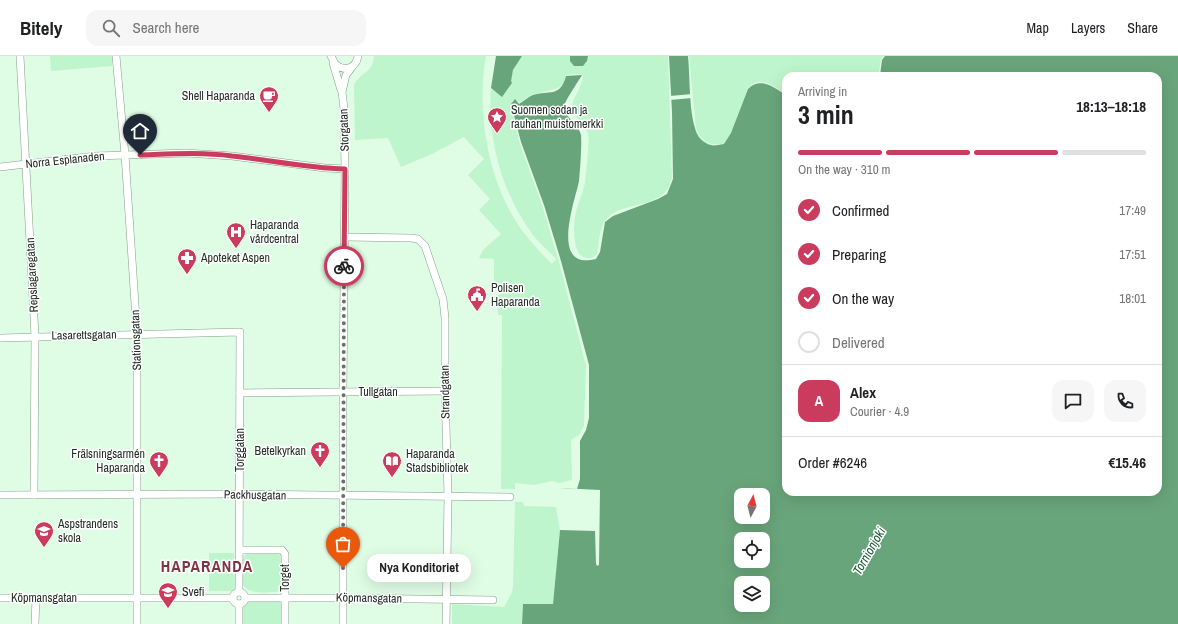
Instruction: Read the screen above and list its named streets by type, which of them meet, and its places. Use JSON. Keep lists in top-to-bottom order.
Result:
{
  "streets": {
    "street": [
      "Storgatan",
      "Norra Esplanaden",
      "Repslagaregatan",
      "Lasarettsgatan",
      "Stationsgatan",
      "Tullgatan",
      "Strandgatan",
      "Torggatan",
      "Packhusgatan",
      "Torget",
      "Köpmansgatan"
    ]
  },
  "crossings": [
    ["Storgatan", "Norra Esplanaden"],
    ["Storgatan", "Tullgatan"],
    ["Storgatan", "Strandgatan"],
    ["Storgatan", "Packhusgatan"],
    ["Storgatan", "Köpmansgatan"],
    ["Norra Esplanaden", "Repslagaregatan"],
    ["Norra Esplanaden", "Stationsgatan"],
    ["Repslagaregatan", "Lasarettsgatan"],
    ["Repslagaregatan", "Packhusgatan"],
    ["Lasarettsgatan", "Stationsgatan"],
    ["Lasarettsgatan", "Torggatan"],
    ["Stationsgatan", "Packhusgatan"],
    ["Stationsgatan", "Köpmansgatan"],
    ["Tullgatan", "Strandgatan"],
    ["Tullgatan", "Torggatan"],
    ["Strandgatan", "Packhusgatan"],
    ["Strandgatan", "Köpmansgatan"],
    ["Torggatan", "Packhusgatan"],
    ["Torggatan", "Torget"],
    ["Torggatan", "Köpmansgatan"],
    ["Torget", "Köpmansgatan"]
  ],
  "districts": ["HAPARANDA"],
  "water": ["Tornionjoki"],
  "places": {
    "cafe": ["Shell Haparanda"],
    "place": ["Suomen sodan ja rauhan muistomerkki"],
    "hospital": ["Haparanda vårdcentral"],
    "pharmacy": ["Apoteket Aspen"],
    "public building": ["Polisen Haparanda"],
    "church": ["Betelkyrkan", "Frälsningsarmén Haparanda"],
    "library": ["Haparanda Stadsbibliotek"],
    "school or university": ["Aspstrandens skola", "Svefi"],
    "other": ["Nya Konditoriet"]
  },
  "north": "top",
  "page": {
    "header": "Bitely",
    "search": "Search here",
    "nav": ["Map", "Layers", "Share"],
    "heading": ["3 min", "Arriving in", "18:13–18:18"],
    "panel": [
      "Alex",
      "Courier · 4.9",
      "Order #6246",
      "€15.46"
    ],
    "bar": "On the way · 310 m",
    "list": [
      ["Confirmed", "17:49"],
      ["Preparing", "17:51"],
      ["On the way", "18:01"],
      "Delivered"
    ],
    "round": "A",
    "bubble": "Nya Konditoriet"
  }
}
